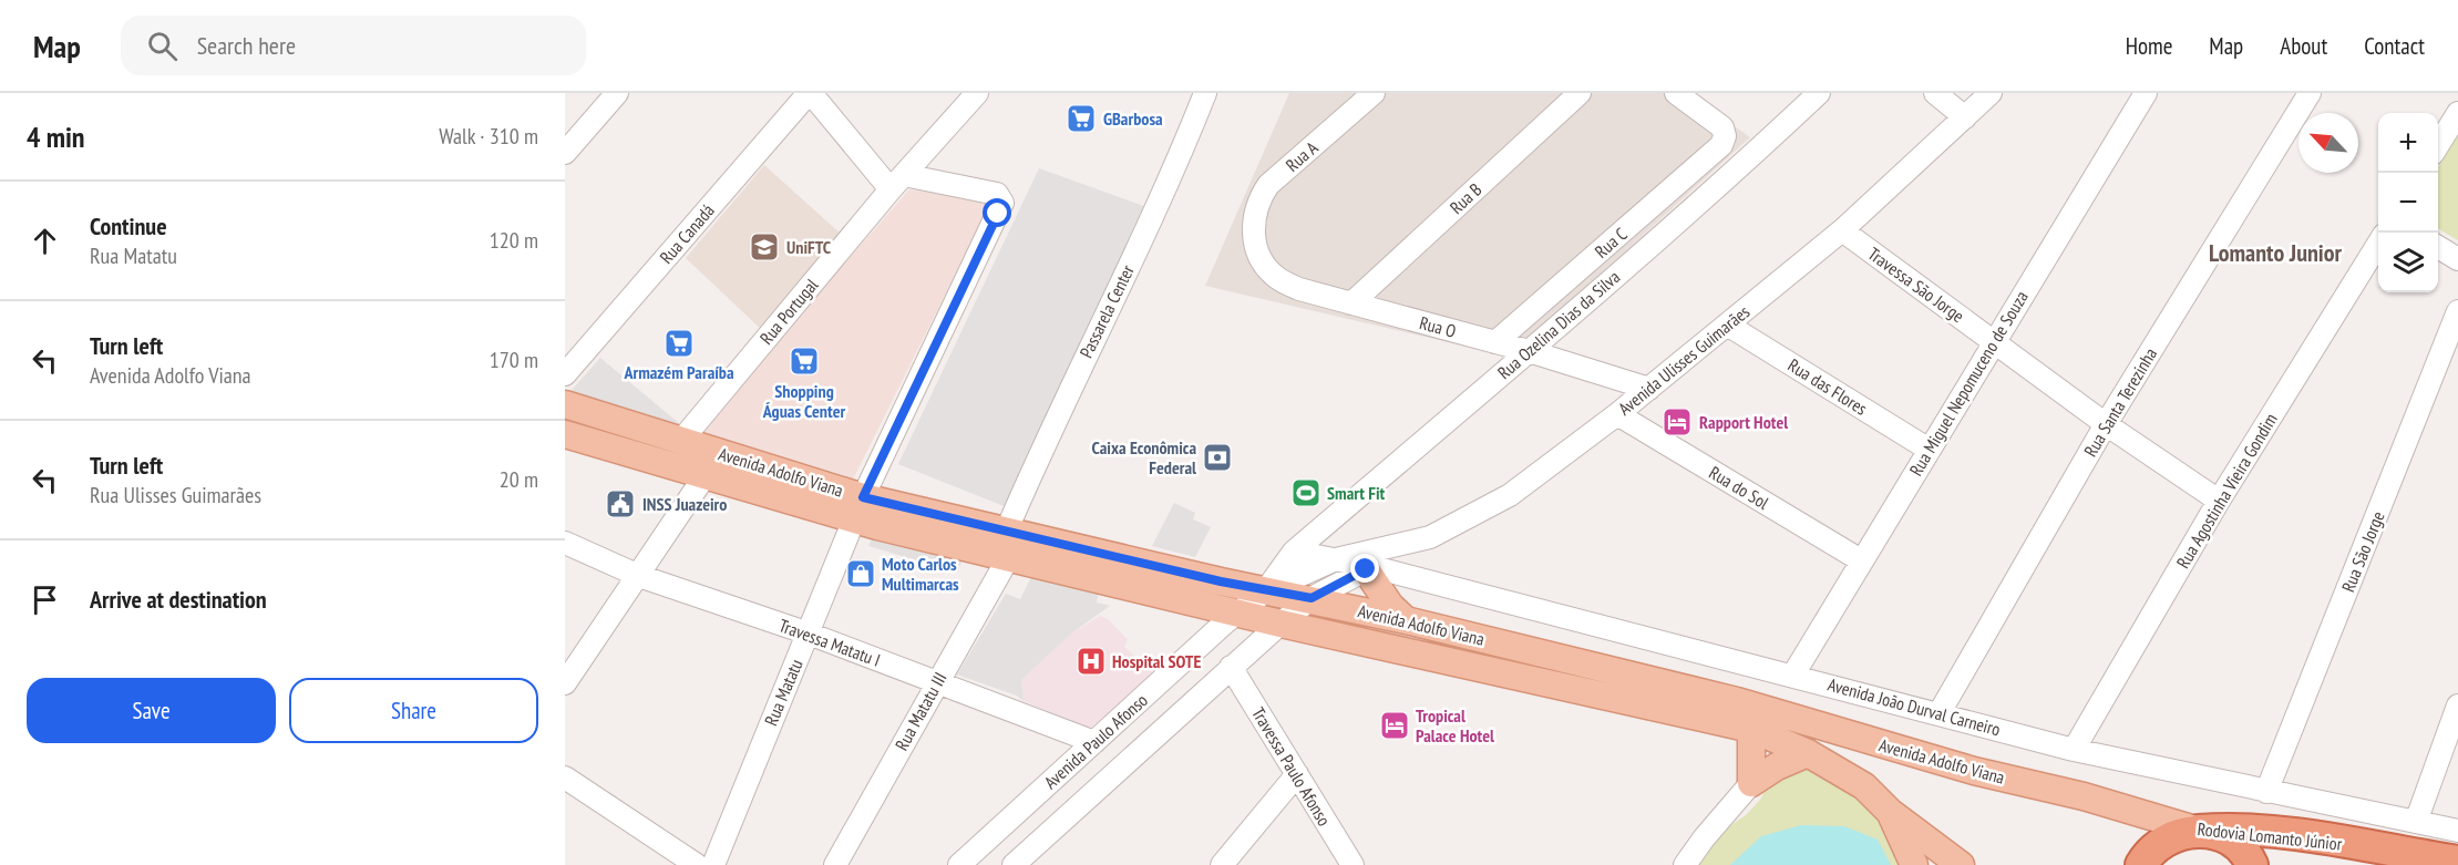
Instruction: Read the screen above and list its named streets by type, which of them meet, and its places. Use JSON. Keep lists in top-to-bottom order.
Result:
{
  "streets": {
    "highway": ["Rodovia Lomanto Júnior"],
    "main road": ["Avenida Adolfo Viana"],
    "street": [
      "Rua A",
      "Rua B",
      "Rua Canadá",
      "Rua C",
      "Travessa São Jorge",
      "Rua Portugal",
      "Passarela Center",
      "Rua Ozelina Dias da Silva",
      "Rua O",
      "Avenida Ulisses Guimarães",
      "Rua Miguel Nepomuceno de Souza",
      "Rua das Flores",
      "Rua Santa Terezinha",
      "Rua do Sol",
      "Rua Agostinha Vieira Gondim",
      "Rua São Jorge",
      "Travessa Matatu I",
      "Rua Matatu",
      "Avenida João Durval Carneiro",
      "Rua Matatu III",
      "Avenida Paulo Afonso",
      "Travessa Paulo Afonso"
    ]
  },
  "crossings": [
    ["Rua A", "Rua O"],
    ["Rua B", "Rua O"],
    ["Rua C", "Rua O"],
    ["Travessa São Jorge", "Avenida Ulisses Guimarães"],
    ["Travessa São Jorge", "Rua Miguel Nepomuceno de Souza"],
    ["Travessa São Jorge", "Rua Santa Terezinha"],
    ["Travessa São Jorge", "Rua Agostinha Vieira Gondim"],
    ["Rua Portugal", "Avenida Adolfo Viana"],
    ["Rua Portugal", "Rua Matatu"],
    ["Passarela Center", "Avenida Adolfo Viana"],
    ["Rua Ozelina Dias da Silva", "Rua O"],
    ["Rua Ozelina Dias da Silva", "Avenida Adolfo Viana"],
    ["Rua Ozelina Dias da Silva", "Avenida João Durval Carneiro"],
    ["Rua Ozelina Dias da Silva", "Avenida Paulo Afonso"],
    ["Rua O", "Avenida Ulisses Guimarães"],
    ["Avenida Ulisses Guimarães", "Rua das Flores"],
    ["Avenida Ulisses Guimarães", "Rua do Sol"],
    ["Avenida Ulisses Guimarães", "Avenida João Durval Carneiro"],
    ["Avenida Ulisses Guimarães", "Avenida Paulo Afonso"],
    ["Rua Miguel Nepomuceno de Souza", "Rua das Flores"],
    ["Rua Miguel Nepomuceno de Souza", "Rua do Sol"],
    ["Rua Miguel Nepomuceno de Souza", "Avenida João Durval Carneiro"],
    ["Rua Santa Terezinha", "Avenida João Durval Carneiro"],
    ["Avenida Adolfo Viana", "Rua Matatu"],
    ["Avenida Adolfo Viana", "Rua Matatu III"],
    ["Avenida Adolfo Viana", "Avenida Paulo Afonso"],
    ["Avenida Adolfo Viana", "Rodovia Lomanto Júnior"],
    ["Rua Agostinha Vieira Gondim", "Avenida João Durval Carneiro"],
    ["Rua São Jorge", "Avenida João Durval Carneiro"],
    ["Travessa Matatu I", "Rua Matatu"],
    ["Travessa Matatu I", "Rua Matatu III"],
    ["Travessa Matatu I", "Avenida Paulo Afonso"],
    ["Avenida João Durval Carneiro", "Avenida Paulo Afonso"],
    ["Avenida Paulo Afonso", "Travessa Paulo Afonso"]
  ],
  "districts": ["Lomanto Junior"],
  "places": {
    "supermarket": ["GBarbosa", "Armazém Paraíba", "Shopping Águas Center"],
    "school or university": ["UniFTC"],
    "hotel": ["Rapport Hotel", "Tropical Palace Hotel"],
    "bank": ["Caixa Econômica Federal"],
    "sports": ["Smart Fit"],
    "public building": ["INSS Juazeiro"],
    "shop": ["Moto Carlos Multimarcas"],
    "hospital": ["Hospital SOTE"]
  },
  "north": "top left",
  "page": {
    "header": "Map",
    "search": "Search here",
    "nav": [
      "Home",
      "Map",
      "About",
      "Contact"
    ],
    "heading": ["4 min", "Walk · 310 m"],
    "map_buttons": ["+", "−"],
    "list": [
      ["Continue", "Rua Matatu", "120 m"],
      ["Turn left", "Avenida Adolfo Viana", "170 m"],
      ["Turn left", "Rua Ulisses Guimarães", "20 m"],
      "Arrive at destination"
    ],
    "buttons": ["Save", "Share"]
  }
}
